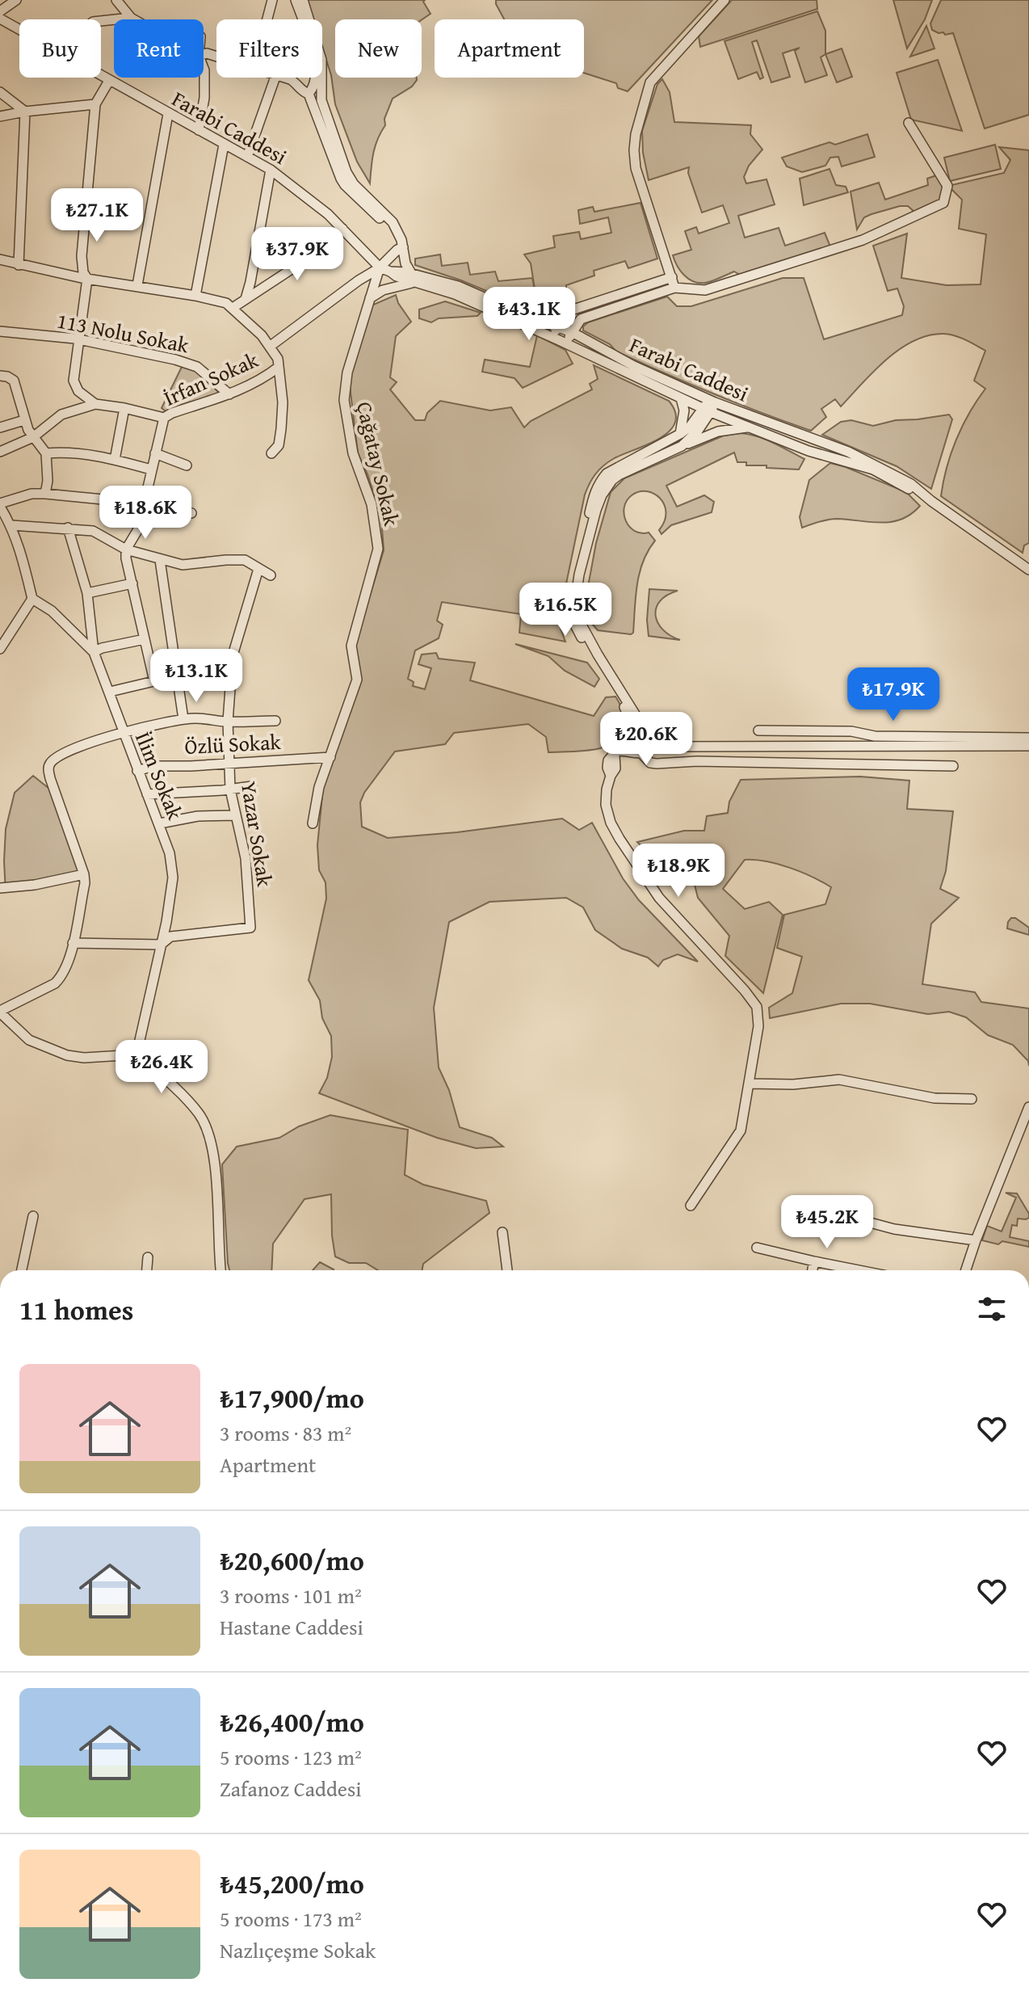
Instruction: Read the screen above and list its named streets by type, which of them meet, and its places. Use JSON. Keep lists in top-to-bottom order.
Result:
{
  "streets": {
    "street": [
      "Farabi Caddesi",
      "113 Nolu Sokak",
      "İrfan Sokak",
      "Çağatay Sokak",
      "Özlü Sokak",
      "İlim Sokak",
      "Yazar Sokak"
    ]
  },
  "crossings": [
    ["Farabi Caddesi", "Çağatay Sokak"],
    ["113 Nolu Sokak", "İrfan Sokak"],
    ["Çağatay Sokak", "Özlü Sokak"],
    ["Özlü Sokak", "İlim Sokak"],
    ["Özlü Sokak", "Yazar Sokak"],
    ["İlim Sokak", "Yazar Sokak"]
  ],
  "page": {
    "chip": [
      "Buy",
      "Rent",
      "Filters",
      "New",
      "Apartment"
    ],
    "price": [
      "₺27.1K",
      "₺37.9K",
      "₺43.1K",
      "₺18.6K",
      "₺16.5K",
      "₺13.1K",
      "₺17.9K",
      "₺20.6K",
      "₺18.9K",
      "₺26.4K",
      "₺45.2K"
    ],
    "heading": "11 homes",
    "list": [
      {
        "name": "₺17,900/mo",
        "note": "3 rooms · 83 m² · Apartment"
      },
      {
        "name": "₺20,600/mo",
        "note": "3 rooms · 101 m² · Hastane Caddesi"
      },
      {
        "name": "₺26,400/mo",
        "note": "5 rooms · 123 m² · Zafanoz Caddesi"
      },
      {
        "name": "₺45,200/mo",
        "note": "5 rooms · 173 m² · Nazlıçeşme Sokak"
      }
    ]
  }
}
